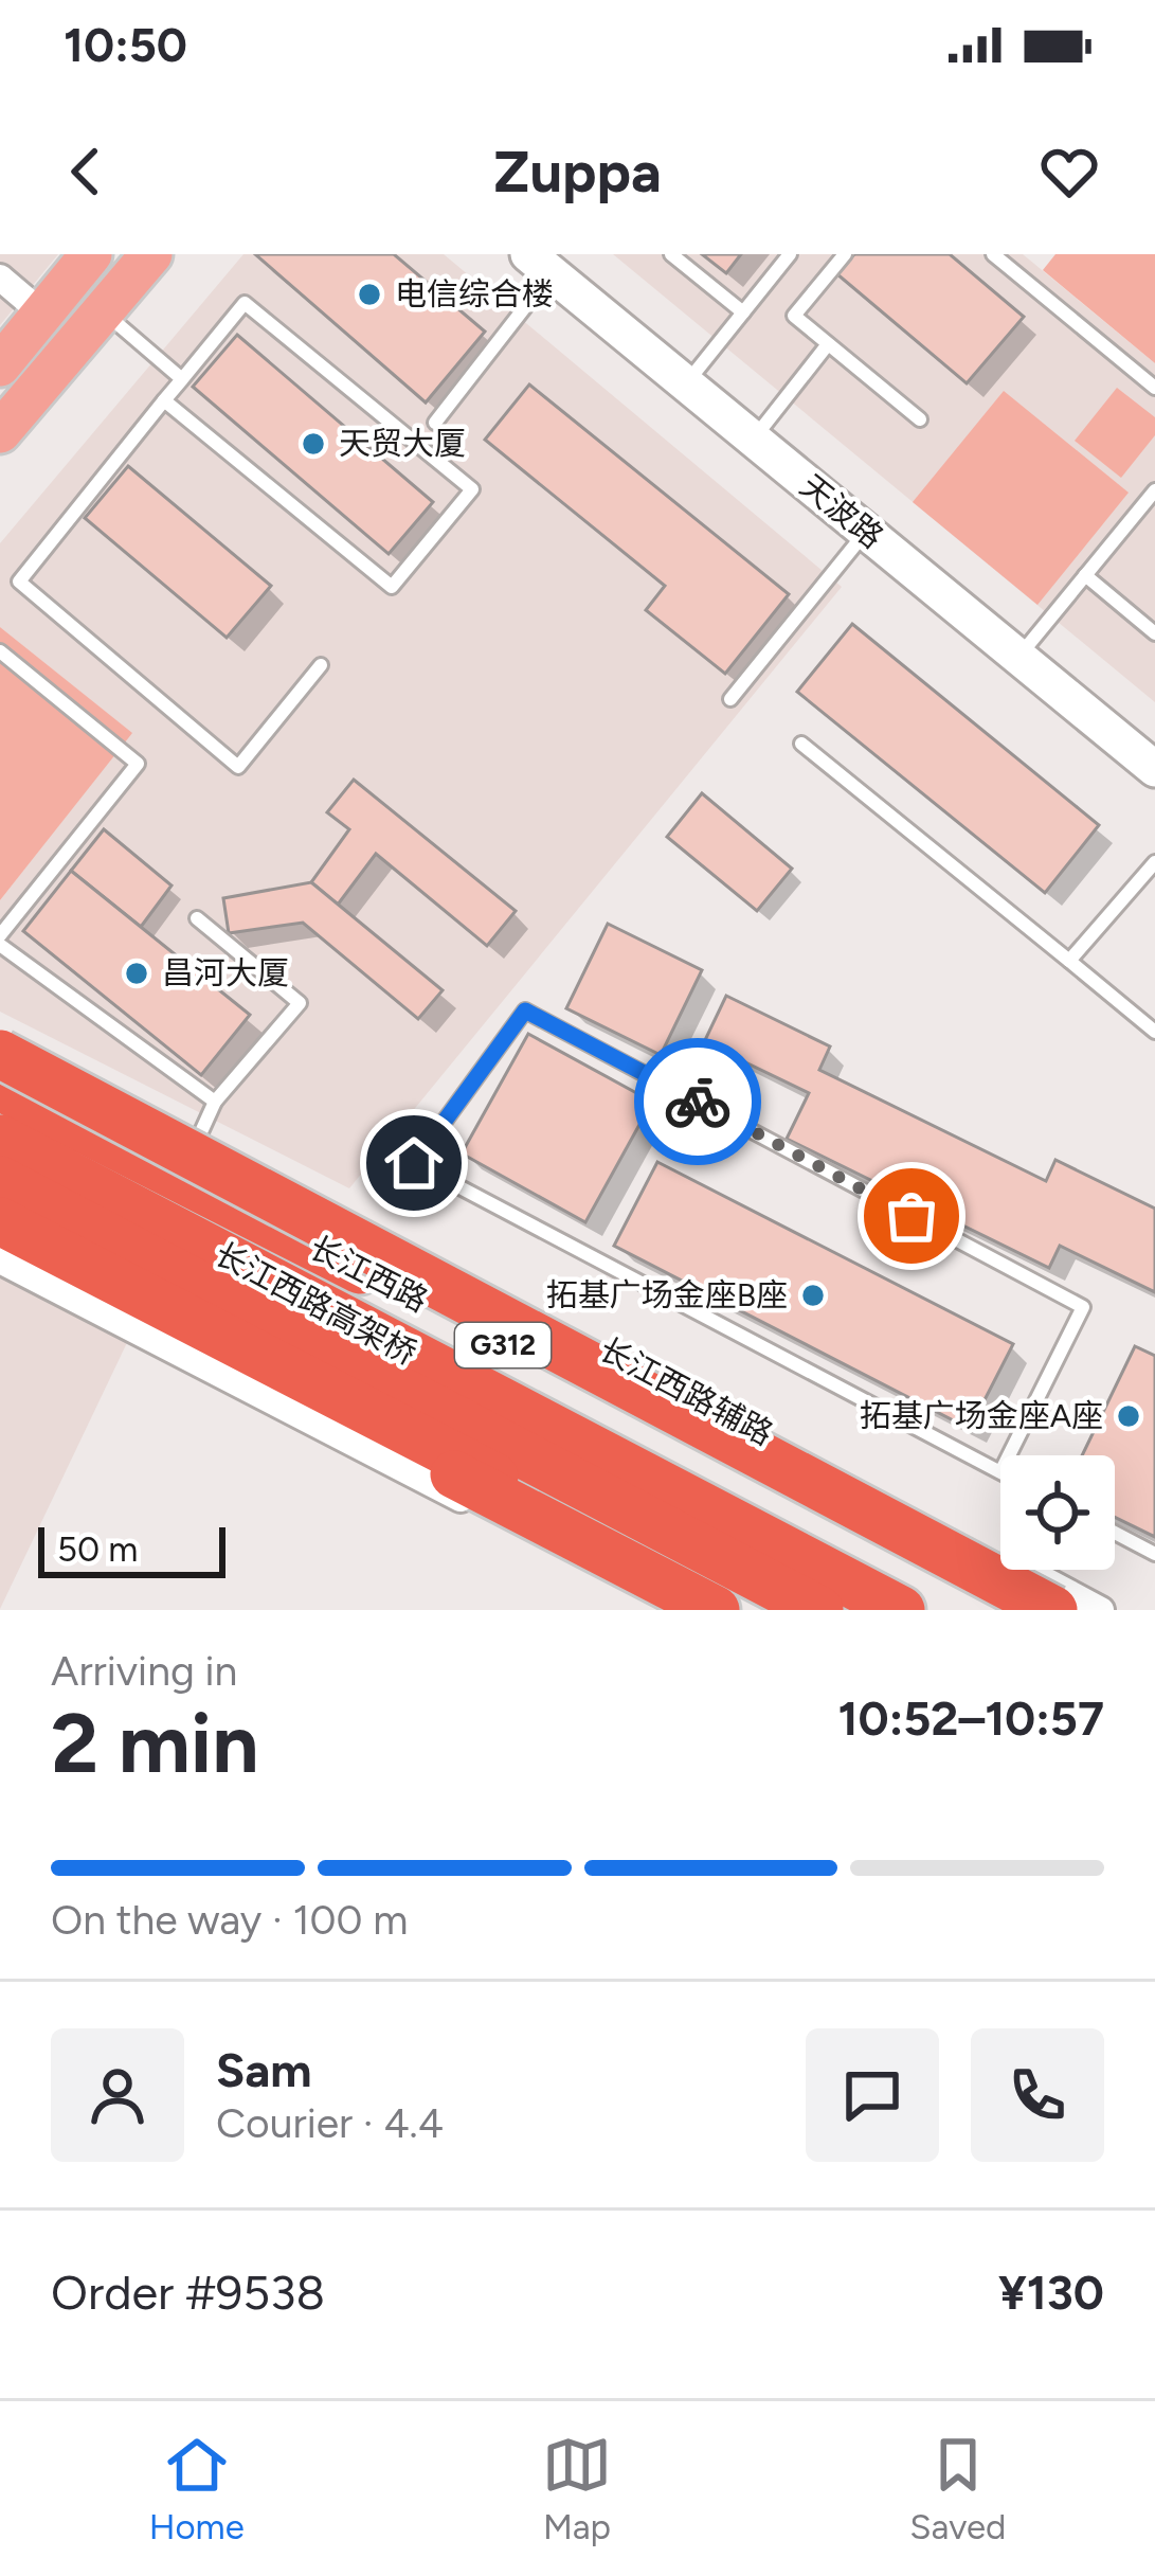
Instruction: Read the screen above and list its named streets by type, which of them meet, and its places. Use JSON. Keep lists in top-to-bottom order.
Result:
{
  "streets": {
    "highway": ["长江西路", "长江西路高架桥", "G312"],
    "street": ["天波路", "长江西路辅路"]
  },
  "places": [
    "电信综合楼",
    "天贸大厦",
    "昌河大厦",
    "拓基广场金座B座",
    "拓基广场金座A座"
  ],
  "scale_bar": "50 m",
  "page": {
    "status": "10:50",
    "header": "Zuppa",
    "scale": "50 m",
    "heading": ["2 min", "Arriving in", "10:52–10:57"],
    "panel": [
      "Sam",
      "Courier · 4.4",
      "Order #9538",
      "¥130"
    ],
    "bar": "On the way · 100 m",
    "tabs": ["Home", "Map", "Saved"]
  }
}
